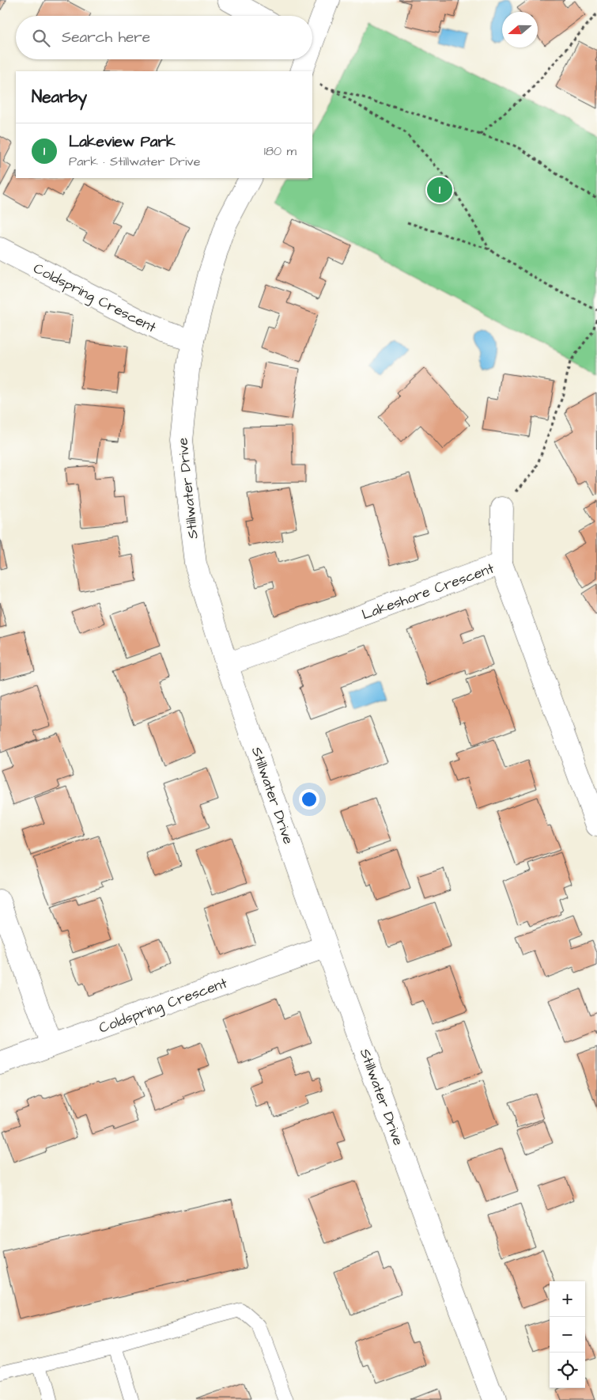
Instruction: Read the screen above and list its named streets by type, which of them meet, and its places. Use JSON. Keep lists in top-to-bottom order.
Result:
{
  "streets": {
    "street": ["Coldspring Crescent", "Stillwater Drive", "Lakeshore Crescent"]
  },
  "crossings": [
    ["Coldspring Crescent", "Stillwater Drive"],
    ["Stillwater Drive", "Lakeshore Crescent"]
  ],
  "north": "left",
  "page": {
    "search": "Search here",
    "heading": "Nearby",
    "list": [
      {
        "mark": "1",
        "name": "Lakeview Park",
        "note": "Park · Stillwater Drive",
        "value": "180 m"
      }
    ],
    "pins": "1",
    "map_buttons": ["+", "−"]
  }
}
